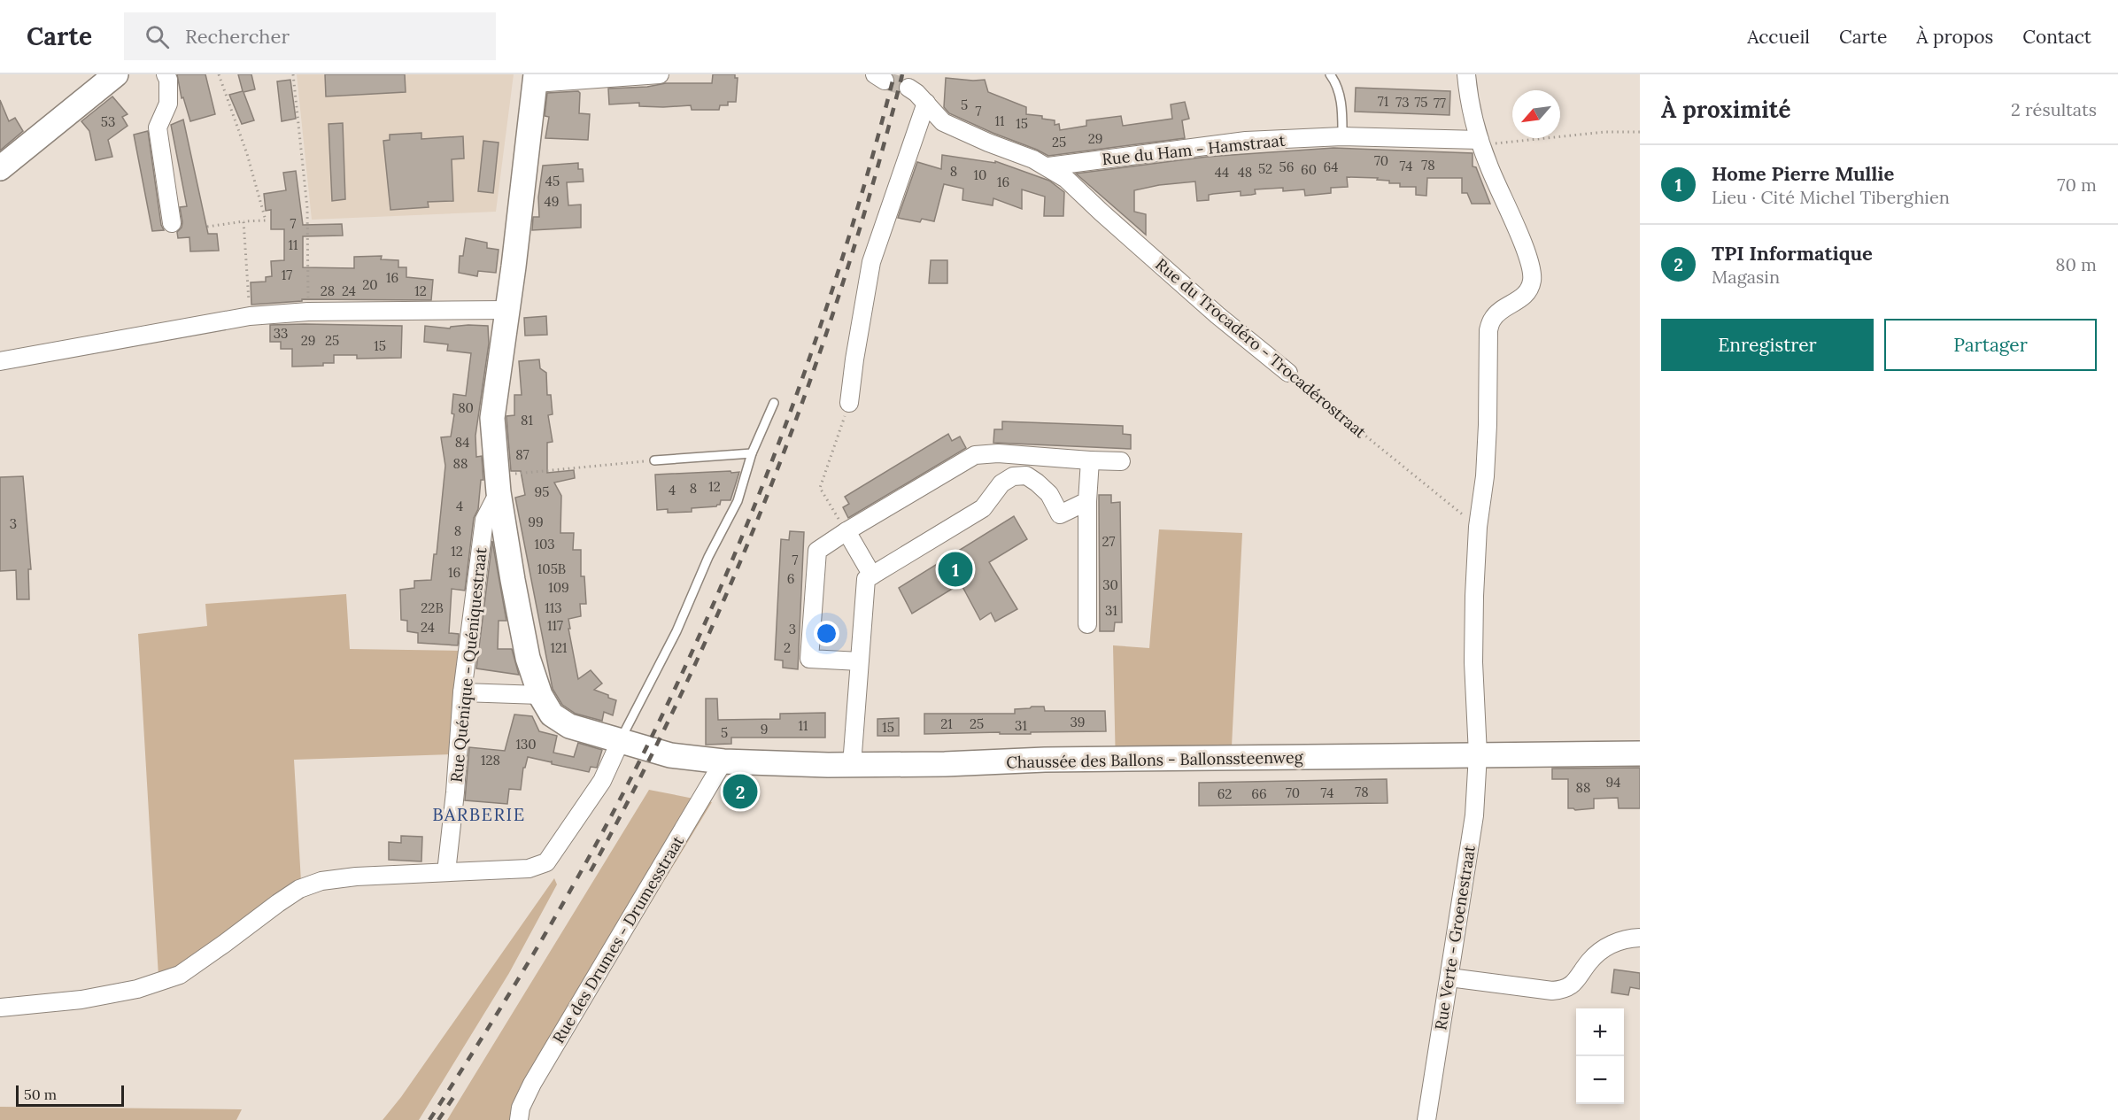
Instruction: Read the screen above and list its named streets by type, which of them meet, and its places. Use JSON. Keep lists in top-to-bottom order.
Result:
{
  "streets": {
    "street": [
      "Rue du Ham - Hamstraat",
      "Rue du Trocadéro - Trocadérostraat",
      "Rue Quénique - Quéniquestraat",
      "Chaussée des Ballons - Ballonssteenweg",
      "Rue Verte - Groenestraat",
      "Rue des Drumes - Drumesstraat"
    ]
  },
  "crossings": [
    ["Rue du Ham - Hamstraat", "Rue du Trocadéro - Trocadérostraat"],
    ["Rue du Ham - Hamstraat", "Rue Verte - Groenestraat"],
    ["Rue du Trocadéro - Trocadérostraat", "Rue Verte - Groenestraat"],
    ["Rue Quénique - Quéniquestraat", "Chaussée des Ballons - Ballonssteenweg"],
    ["Chaussée des Ballons - Ballonssteenweg", "Rue Verte - Groenestraat"],
    ["Chaussée des Ballons - Ballonssteenweg", "Rue des Drumes - Drumesstraat"]
  ],
  "districts": ["BARBERIE"],
  "house_numbers": [
    "71",
    "73",
    "75",
    "77",
    "5",
    "7",
    "11",
    "53",
    "15",
    "29",
    "25",
    "70",
    "78",
    "74",
    "56",
    "64",
    "52",
    "60",
    "8",
    "44",
    "48",
    "10",
    "45",
    "16",
    "49",
    "7",
    "11",
    "17",
    "16",
    "20",
    "28",
    "24",
    "12",
    "33",
    "29",
    "25",
    "15",
    "80",
    "81",
    "84",
    "87",
    "88",
    "12",
    "8",
    "4",
    "95",
    "4",
    "99",
    "3",
    "8",
    "27",
    "103",
    "12",
    "7",
    "105B",
    "16",
    "6",
    "30",
    "109",
    "22B",
    "113",
    "31",
    "117",
    "24",
    "3",
    "121",
    "2",
    "39",
    "21",
    "25",
    "11",
    "31",
    "15",
    "9",
    "5",
    "130",
    "128",
    "94",
    "88",
    "78",
    "70",
    "74",
    "62",
    "66"
  ],
  "scale_bar": "50 m",
  "north": "bottom left",
  "page": {
    "header": "Carte",
    "search": "Rechercher",
    "nav": [
      "Accueil",
      "Carte",
      "À propos",
      "Contact"
    ],
    "heading": ["À proximité", "2 résultats"],
    "list": [
      {
        "mark": "1",
        "name": "Home Pierre Mullie",
        "note": "Lieu · Cité Michel Tiberghien",
        "value": "70 m"
      },
      {
        "mark": "2",
        "name": "TPI Informatique",
        "note": "Magasin",
        "value": "80 m"
      }
    ],
    "buttons": ["Enregistrer", "Partager"],
    "pins": ["1", "2"],
    "map_buttons": ["+", "−"],
    "scale": "50 m"
  }
}
